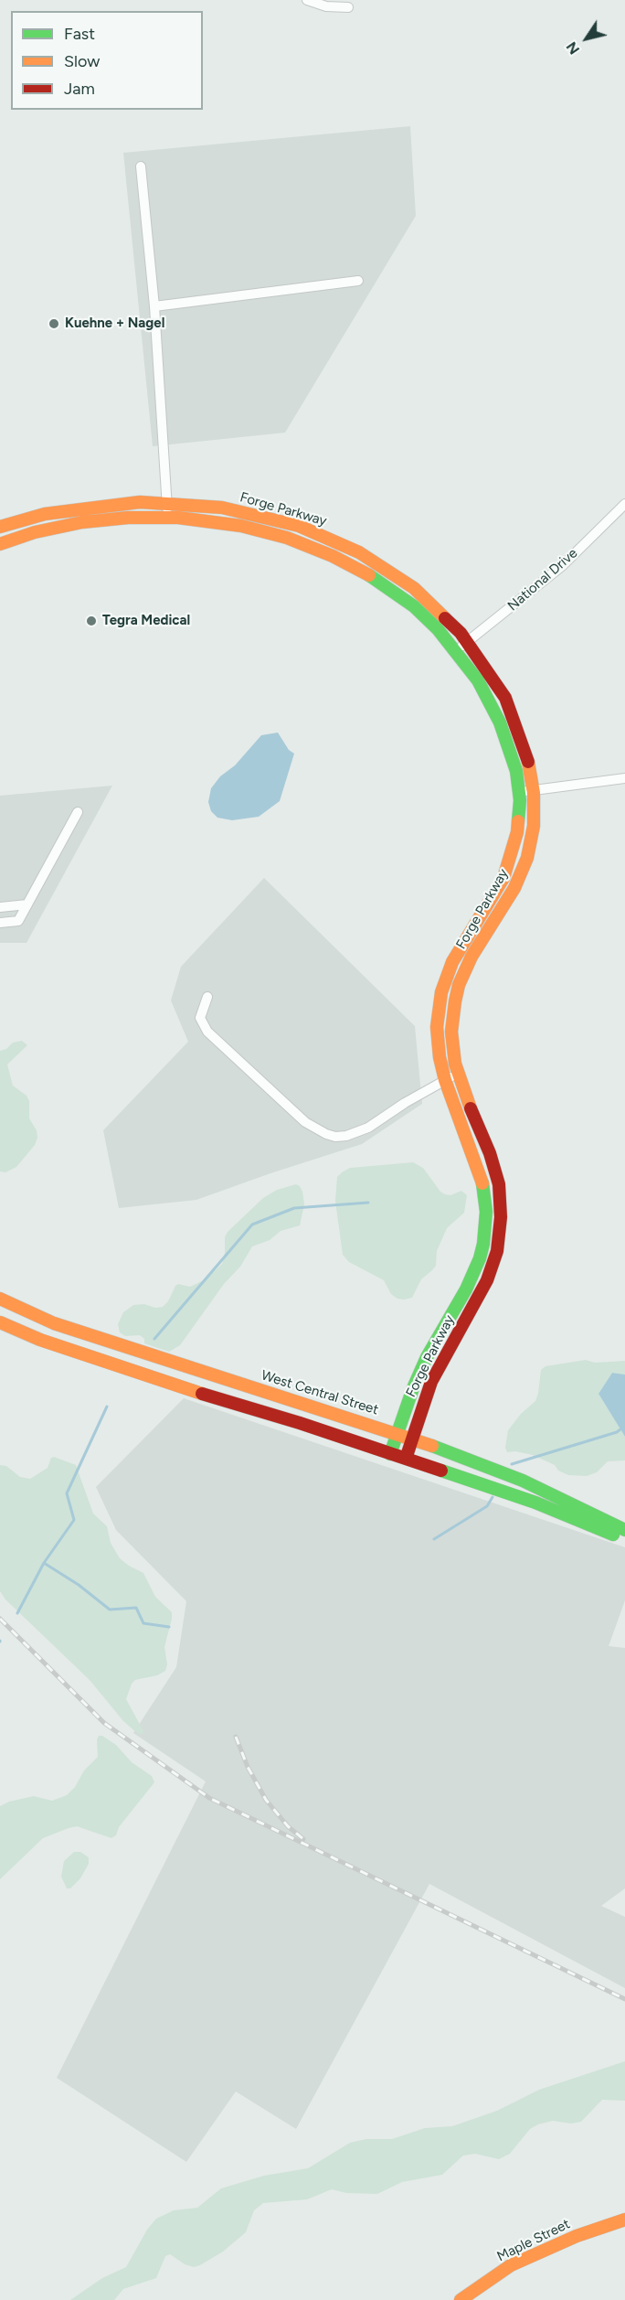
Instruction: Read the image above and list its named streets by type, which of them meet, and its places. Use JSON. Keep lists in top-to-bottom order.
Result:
{
  "streets": {
    "street": [
      "Forge Parkway",
      "National Drive",
      "West Central Street",
      "Maple Street"
    ]
  },
  "crossings": [
    ["Forge Parkway", "National Drive"],
    ["Forge Parkway", "West Central Street"]
  ],
  "places": ["Kuehne + Nagel", "Tegra Medical"],
  "legend": ["Fast", "Slow", "Jam"],
  "north": "bottom left"
}
